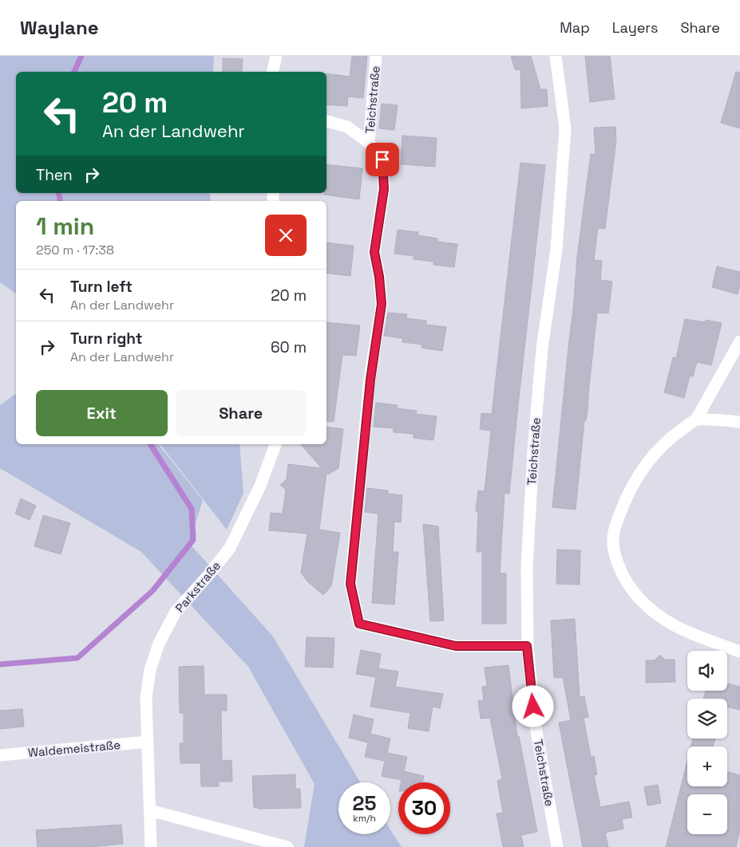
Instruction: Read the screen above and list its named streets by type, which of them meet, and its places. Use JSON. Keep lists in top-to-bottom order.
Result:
{
  "streets": {
    "street": ["Teichstraße", "Parkstraße", "Waldemeistraße"]
  },
  "crossings": [
    ["Parkstraße", "Waldemeistraße"]
  ],
  "page": {
    "header": "Waylane",
    "nav": ["Map", "Layers", "Share"],
    "turn": ["20 m", "An der Landwehr"],
    "then": "Then",
    "heading": ["1 min", "250 m · 17:38"],
    "list": [
      {
        "name": "Turn left",
        "note": "An der Landwehr",
        "value": "20 m"
      },
      {
        "name": "Turn right",
        "note": "An der Landwehr",
        "value": "60 m"
      }
    ],
    "buttons": ["Exit", "Share"],
    "map_buttons": ["+", "−"],
    "speed": "25 km/h",
    "limit": "30"
  }
}
